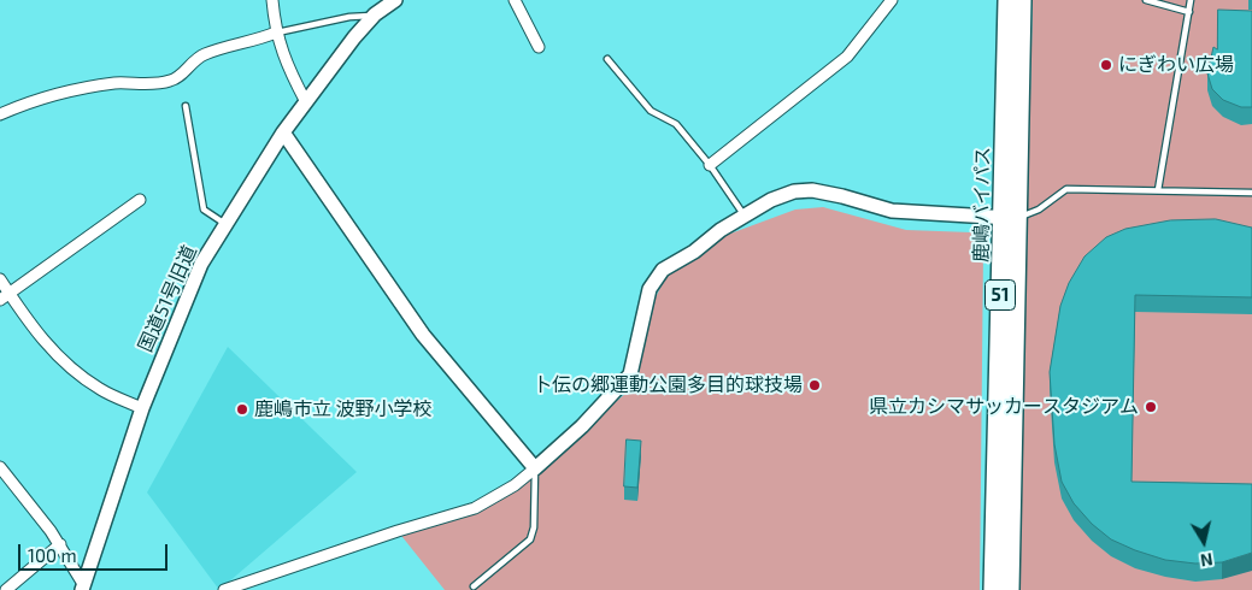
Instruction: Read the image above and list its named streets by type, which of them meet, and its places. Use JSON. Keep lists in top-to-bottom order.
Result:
{
  "streets": {
    "highway": ["鹿嶋バイパス", "51"],
    "street": ["国道51号旧道"]
  },
  "places": [
    "にぎわい広場",
    "卜伝の郷運動公園多目的球技場",
    "県立カシマサッカースタジアム",
    "鹿嶋市立 波野小学校"
  ],
  "scale_bar": "100 m",
  "north": "bottom"
}
